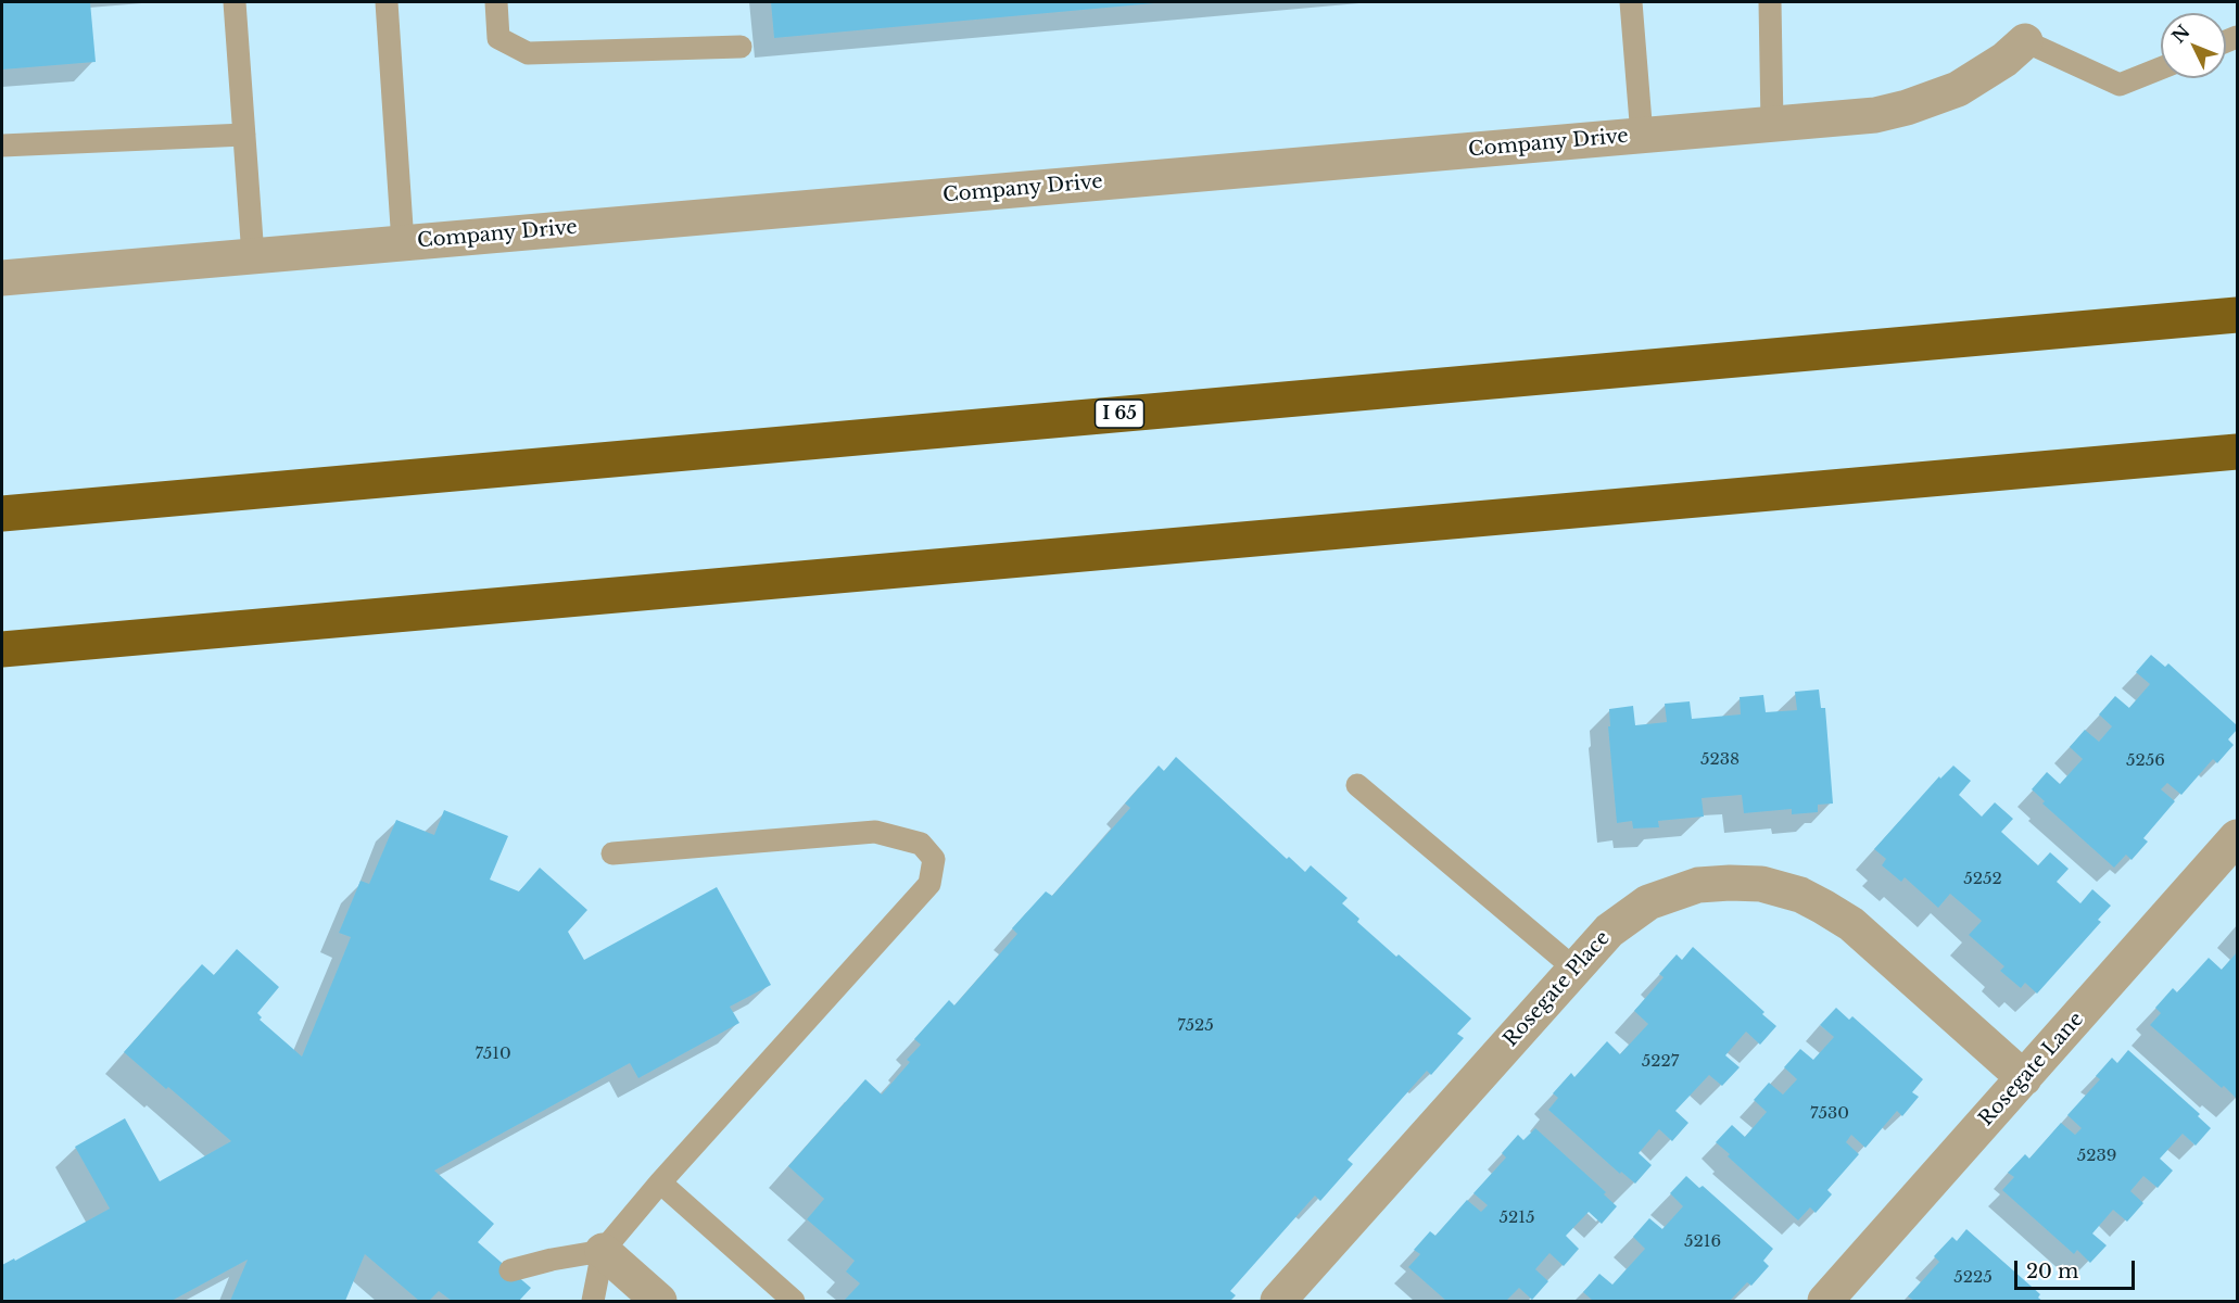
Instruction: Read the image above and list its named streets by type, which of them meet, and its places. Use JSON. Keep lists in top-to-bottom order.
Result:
{
  "streets": {
    "highway": ["I 65"],
    "street": ["Company Drive", "Rosegate Place", "Rosegate Lane"]
  },
  "crossings": [
    ["Rosegate Place", "Rosegate Lane"]
  ],
  "house_numbers": [
    "5238",
    "5256",
    "5252",
    "7525",
    "7510",
    "5227",
    "7530",
    "5239",
    "5215",
    "5216",
    "5225"
  ],
  "scale_bar": "20 m",
  "north": "top left"
}
